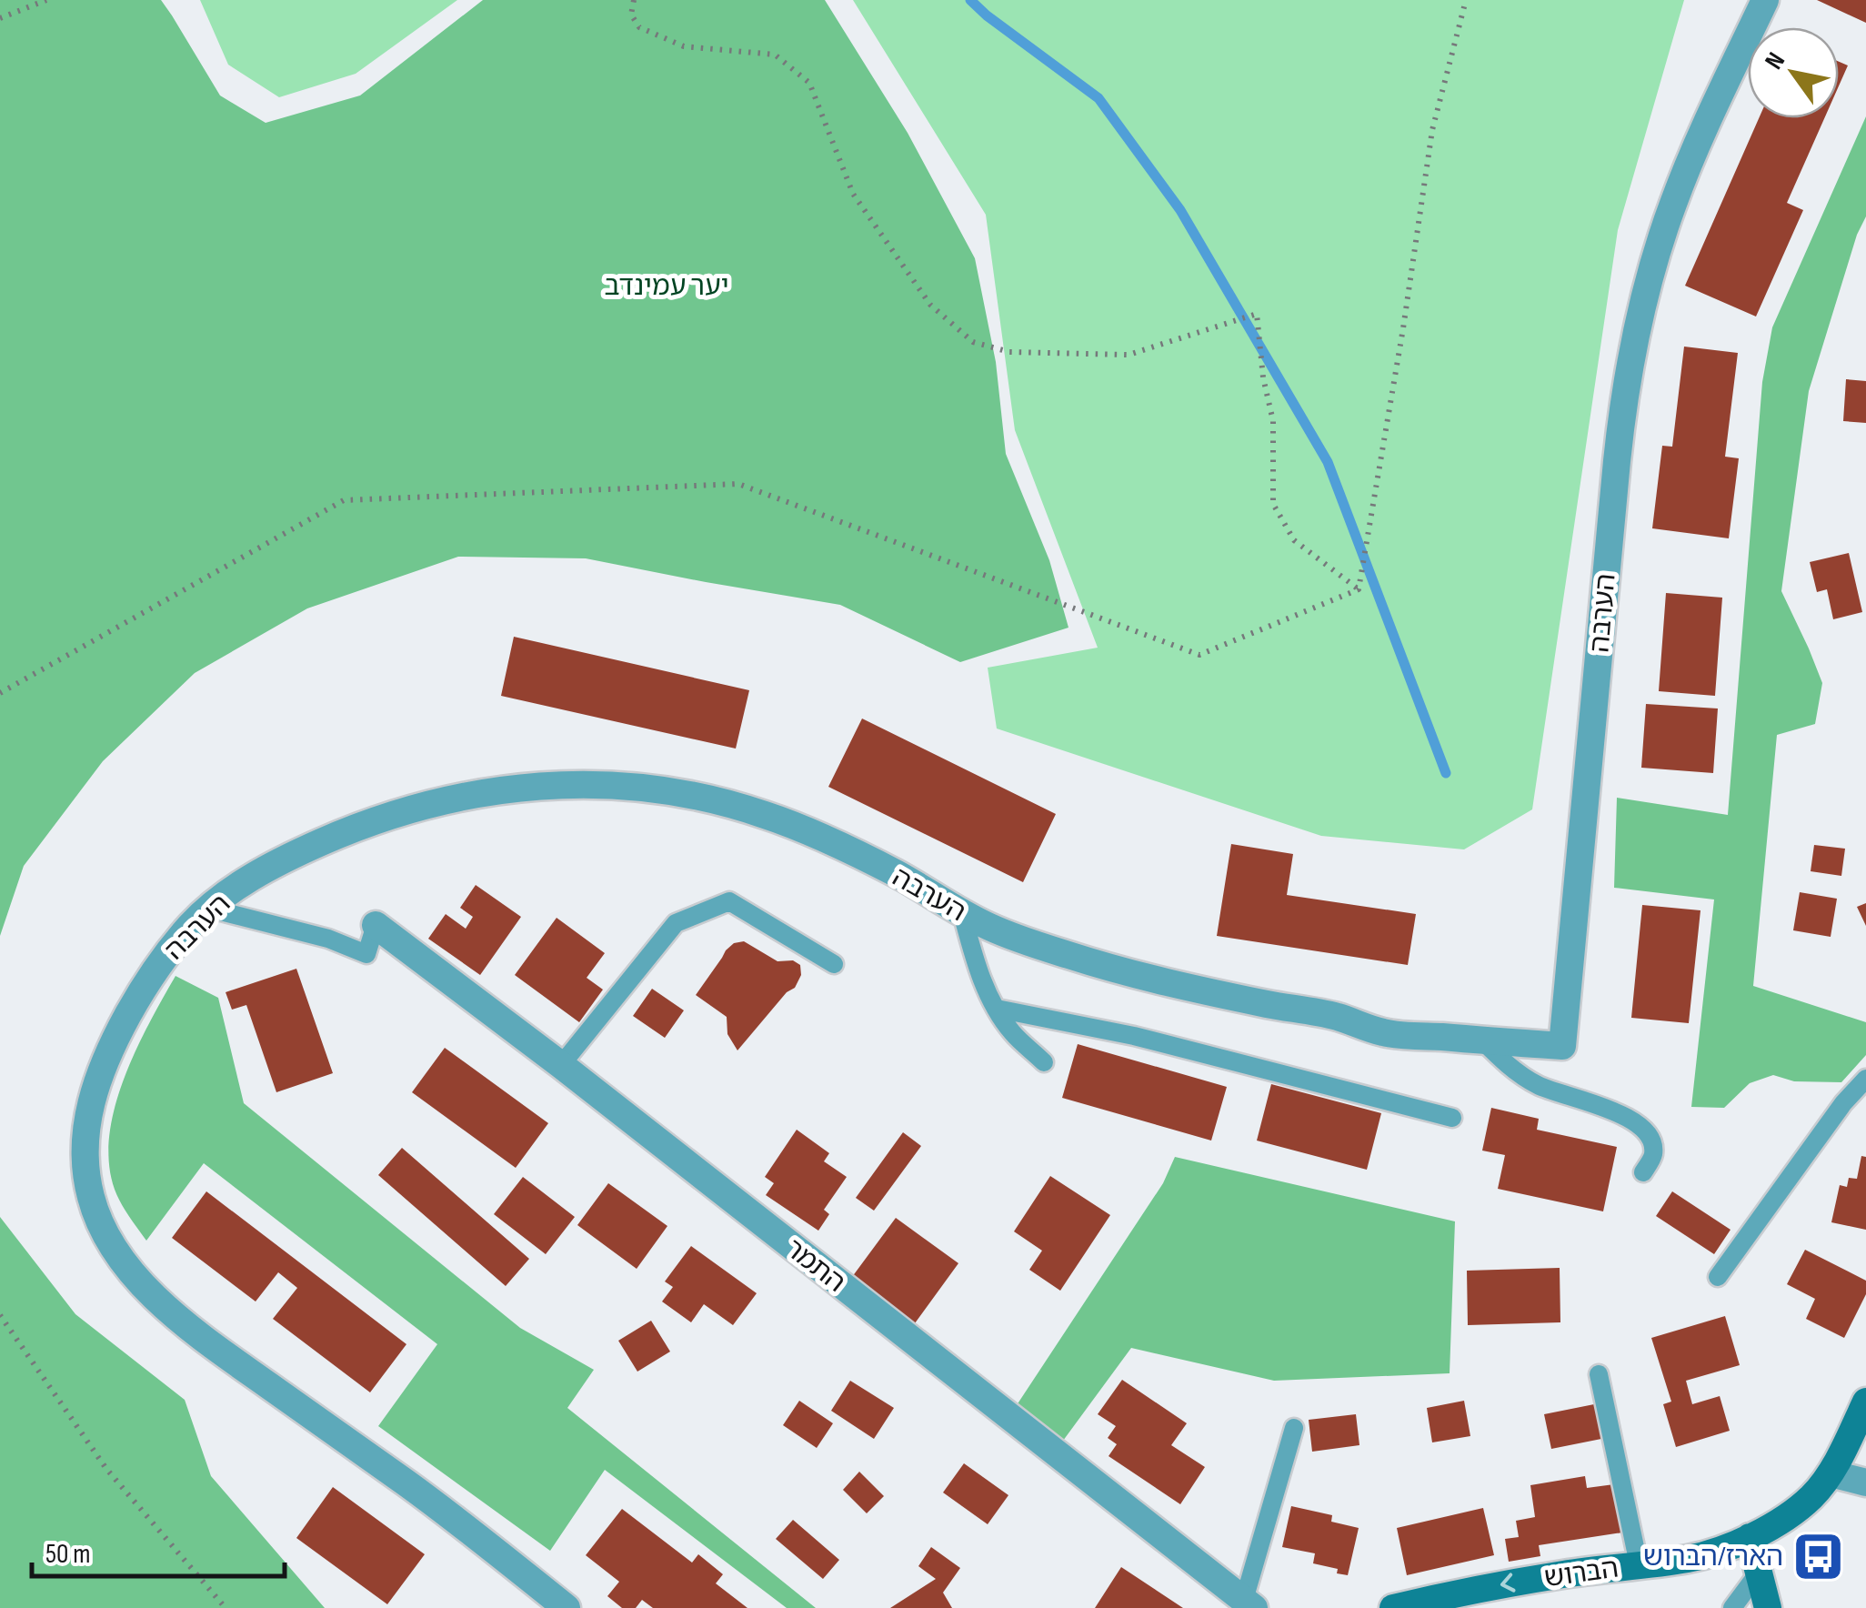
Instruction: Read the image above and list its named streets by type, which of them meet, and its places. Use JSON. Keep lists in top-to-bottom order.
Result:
{
  "streets": {
    "street": ["הערבה", "התמר", "הברוש"]
  },
  "one_way": ["הברוש"],
  "parks": ["יער עמינדב"],
  "places": {
    "bus stop": ["הארז/הברוש"]
  },
  "scale_bar": "50 m",
  "north": "top left"
}
